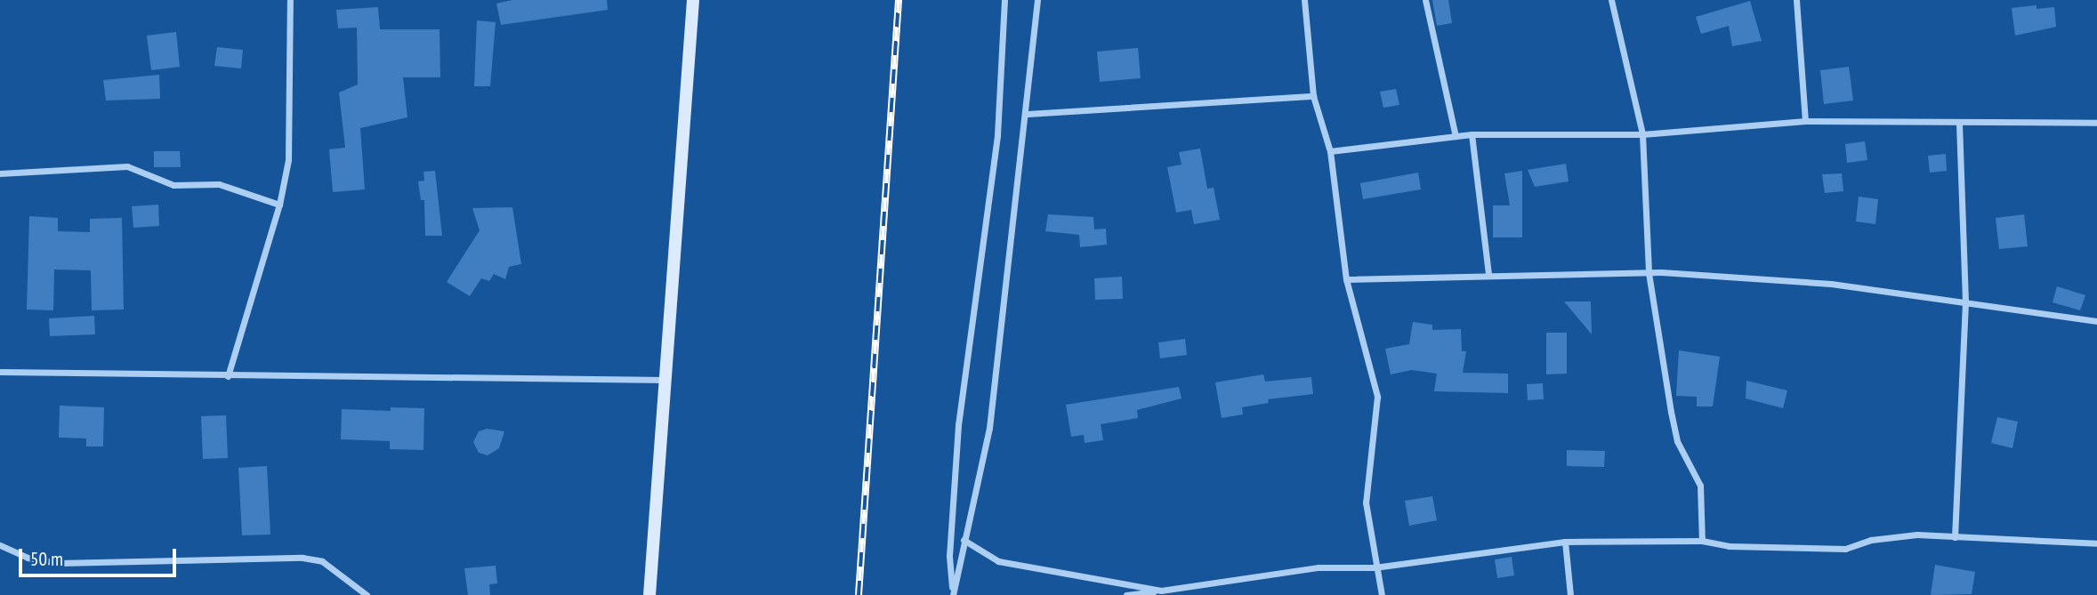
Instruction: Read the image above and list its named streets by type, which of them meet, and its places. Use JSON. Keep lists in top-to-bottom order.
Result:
{
  "scale_bar": "50 m"
}
